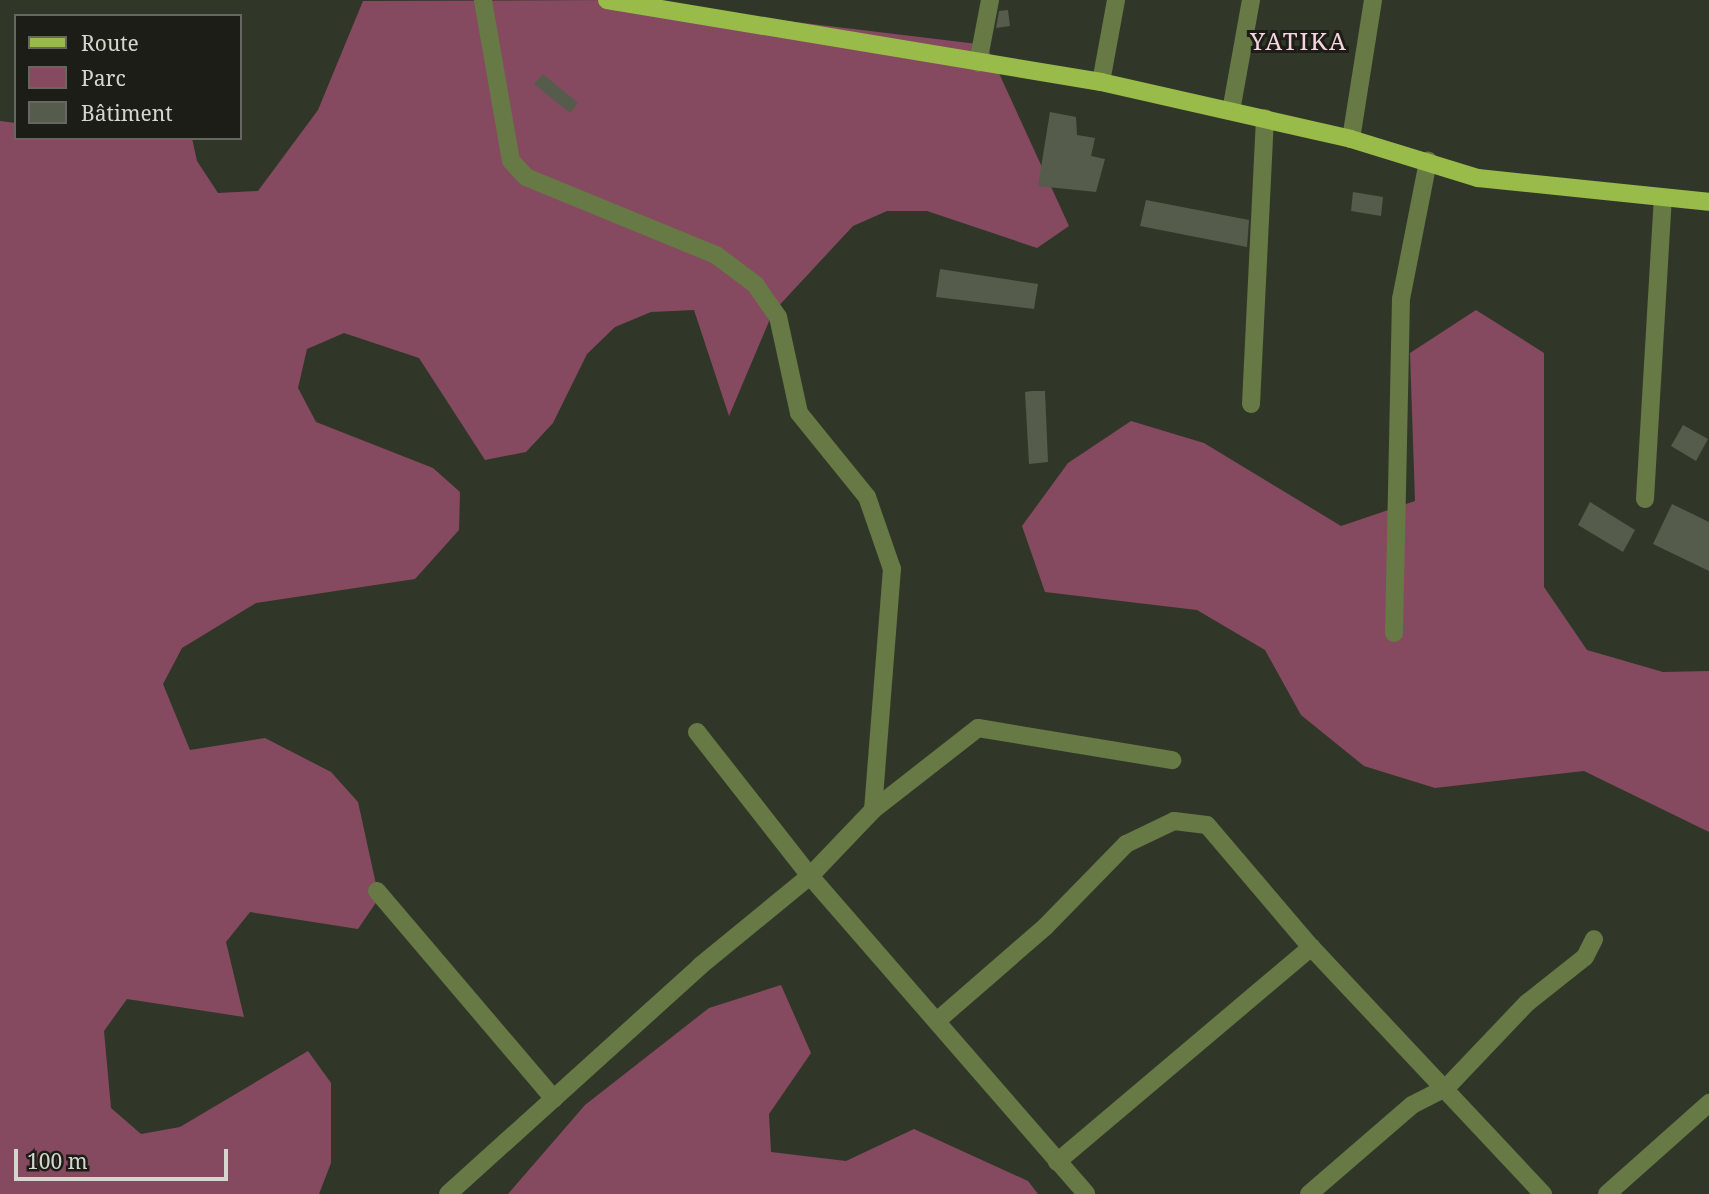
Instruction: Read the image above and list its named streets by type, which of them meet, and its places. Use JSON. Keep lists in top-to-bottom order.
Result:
{
  "districts": ["YATIKA"],
  "legend": ["Route", "Parc", "Bâtiment"],
  "scale_bar": "100 m"
}
